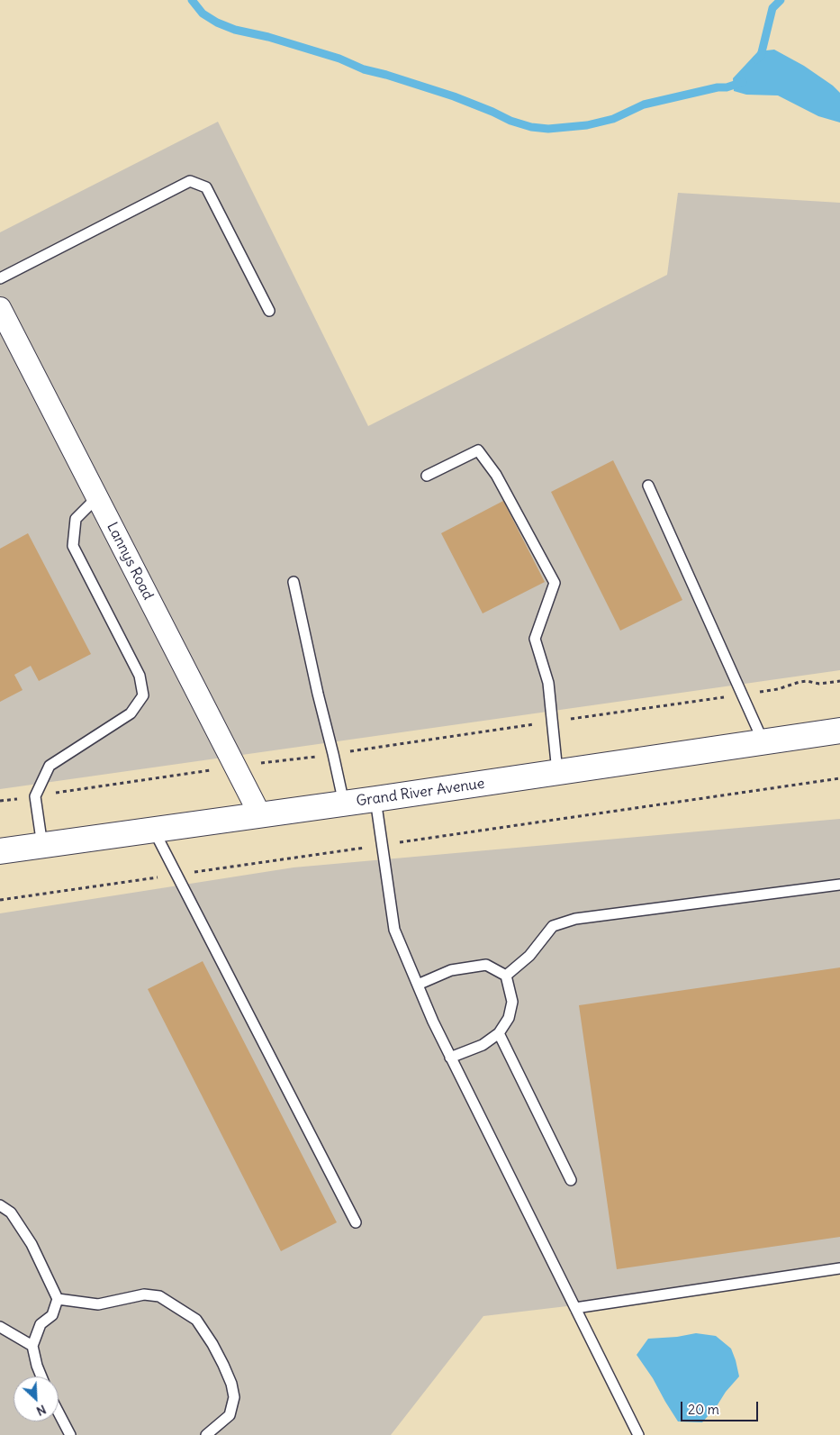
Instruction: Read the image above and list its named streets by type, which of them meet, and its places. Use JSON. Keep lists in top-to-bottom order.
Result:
{
  "streets": {
    "main road": ["Grand River Avenue"],
    "street": ["Lannys Road"]
  },
  "crossings": [
    ["Lannys Road", "Grand River Avenue"]
  ],
  "scale_bar": "20 m",
  "north": "bottom right"
}
